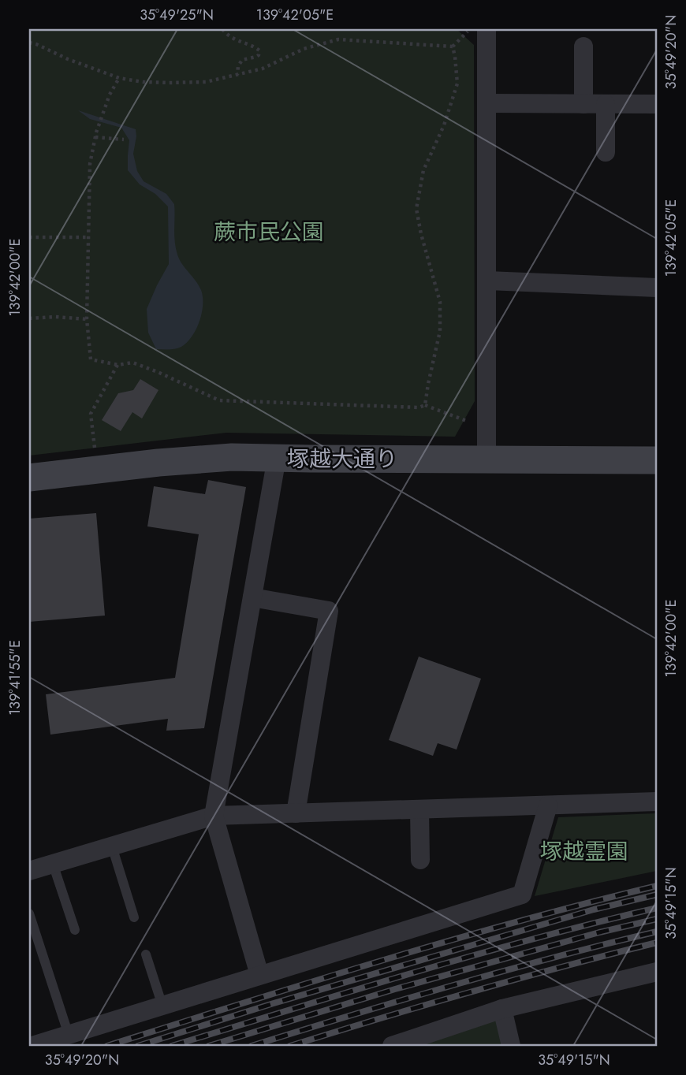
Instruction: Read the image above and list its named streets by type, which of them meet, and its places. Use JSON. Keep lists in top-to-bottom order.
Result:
{
  "streets": {
    "street": ["塚越大通り"]
  },
  "parks": ["蕨市民公園", "塚越霊園"],
  "coordinates": [
    "35°49'25\"N",
    "139°42'05\"E",
    "35°49'20\"N",
    "139°42'00\"E",
    "139°41'55\"E",
    "35°49'15\"N"
  ]
}
